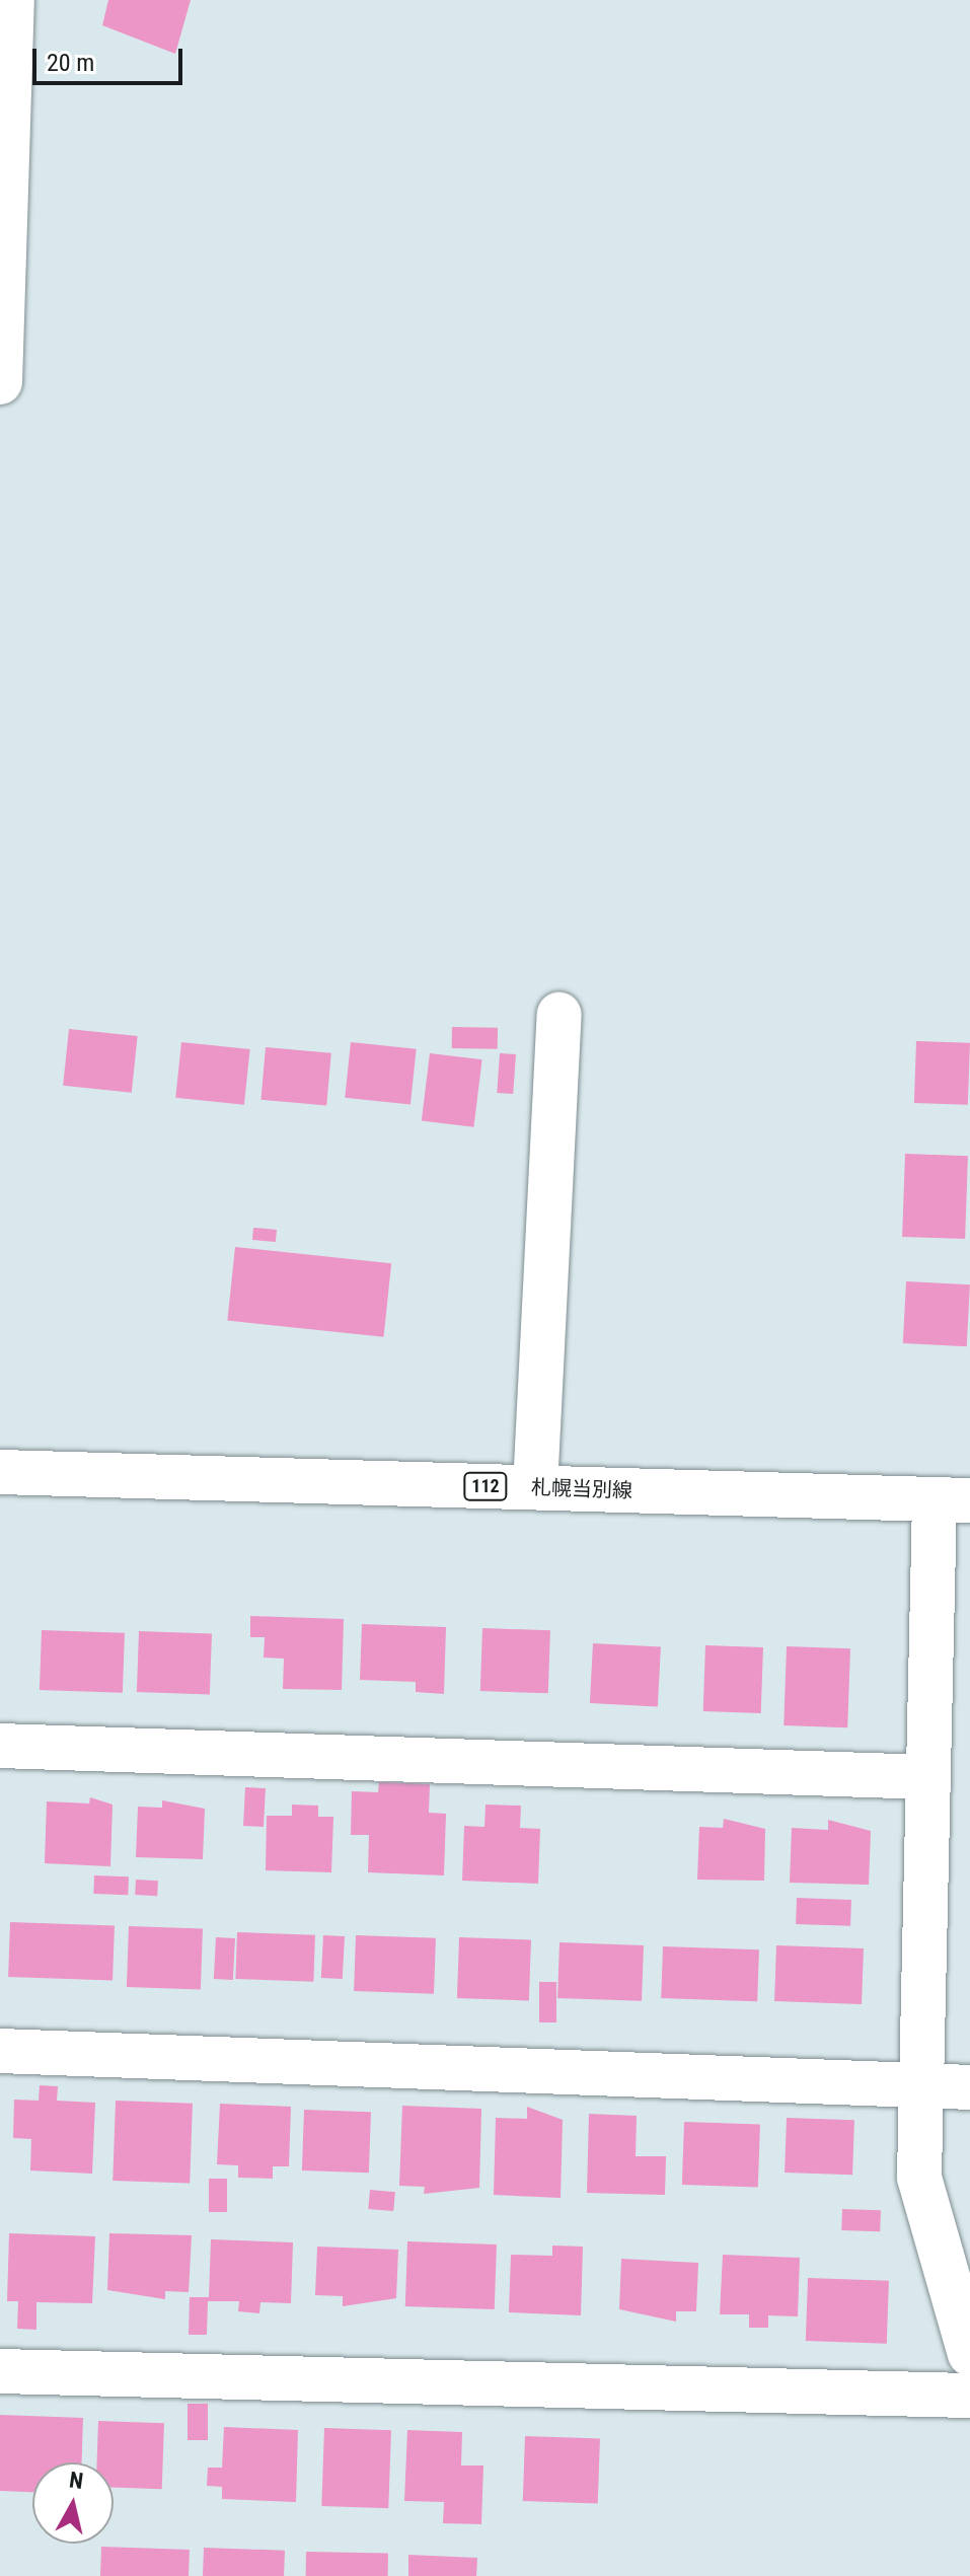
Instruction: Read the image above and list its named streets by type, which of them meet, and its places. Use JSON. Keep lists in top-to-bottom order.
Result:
{
  "streets": {
    "street": ["112", "札幌当別線"]
  },
  "scale_bar": "20 m",
  "north": "top"
}
